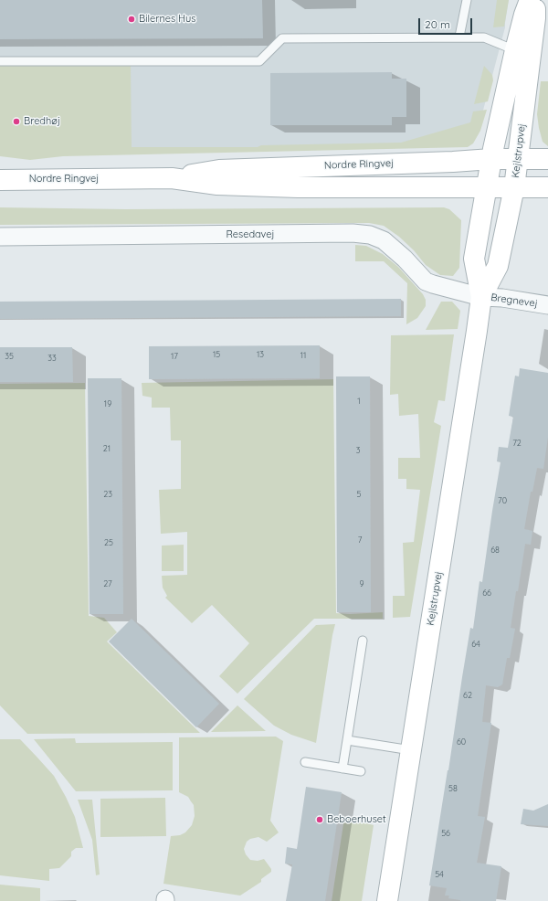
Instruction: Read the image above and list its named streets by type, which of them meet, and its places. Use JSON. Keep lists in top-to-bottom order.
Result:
{
  "streets": {
    "street": [
      "Kejlstrupvej",
      "Nordre Ringvej",
      "Resedavej",
      "Bregnevej"
    ]
  },
  "crossings": [
    ["Kejlstrupvej", "Nordre Ringvej"],
    ["Kejlstrupvej", "Resedavej"],
    ["Kejlstrupvej", "Bregnevej"],
    ["Resedavej", "Bregnevej"]
  ],
  "places": ["Bilernes Hus", "Bredhøj", "Beboerhuset"],
  "house_numbers": [
    "15",
    "13",
    "11",
    "35",
    "17",
    "33",
    "1",
    "19",
    "72",
    "21",
    "3",
    "23",
    "5",
    "70",
    "7",
    "25",
    "68",
    "27",
    "9",
    "66",
    "64",
    "62",
    "60",
    "58",
    "56",
    "54"
  ],
  "scale_bar": "20 m"
}
